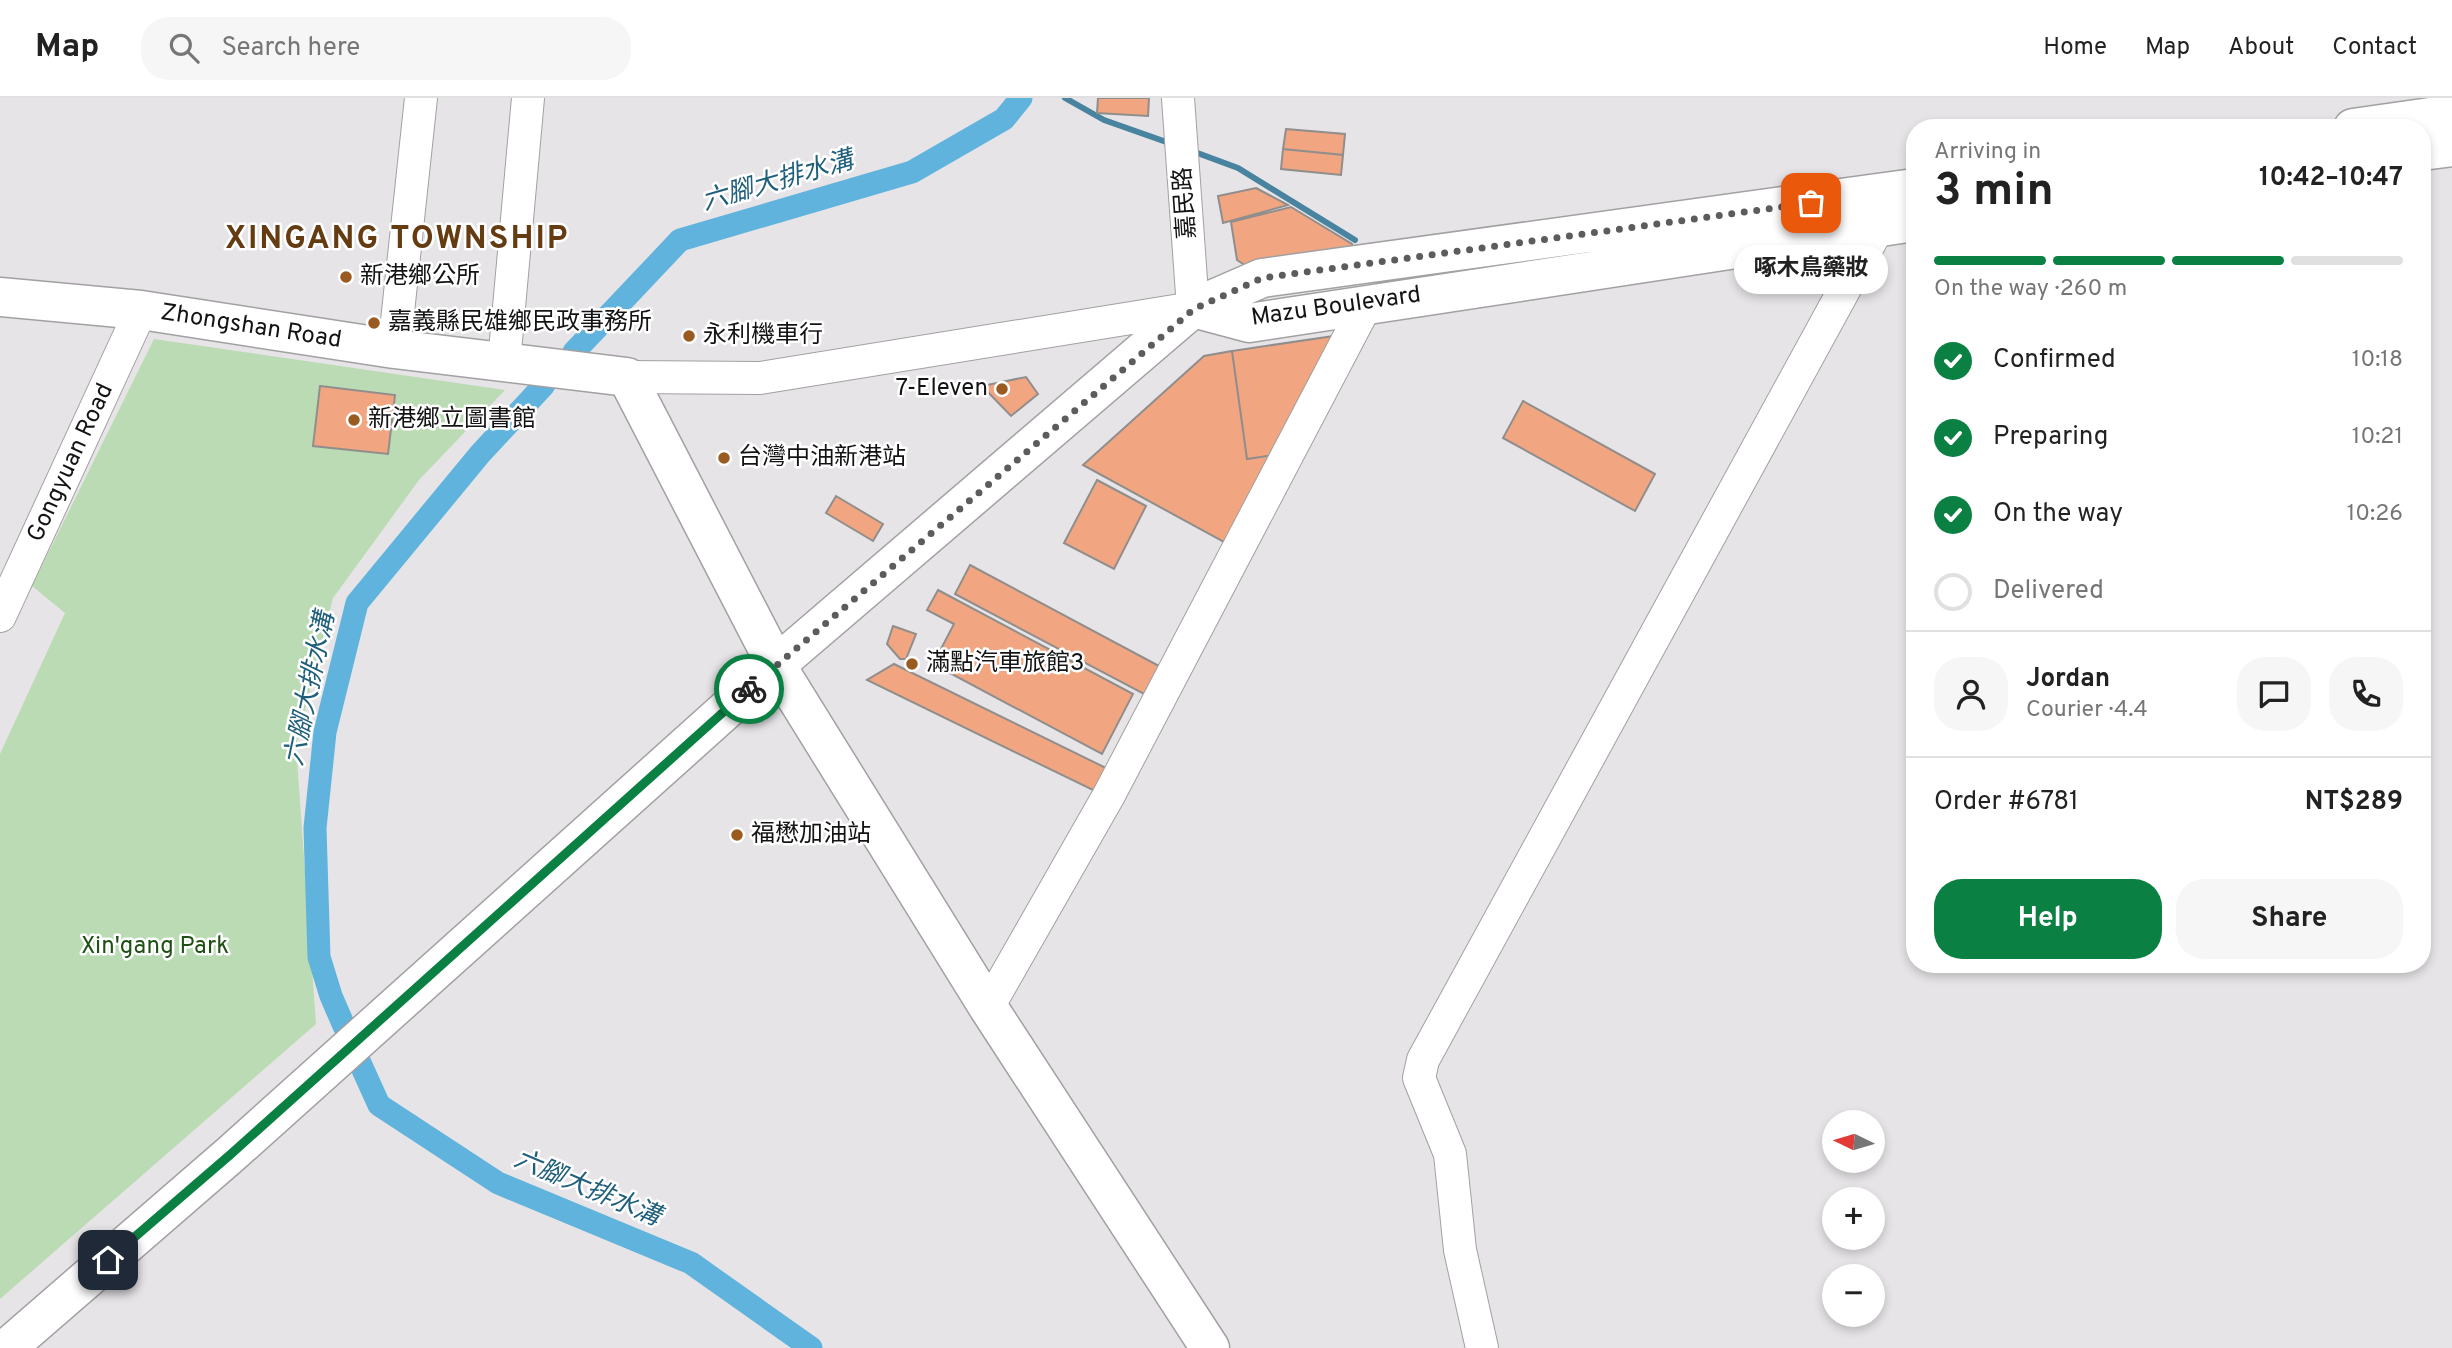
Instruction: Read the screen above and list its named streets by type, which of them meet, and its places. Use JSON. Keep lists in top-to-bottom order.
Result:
{
  "streets": {
    "main road": ["Mazu Boulevard", "Zhongshan Road"],
    "street": ["嘉民路", "Gongyuan Road"]
  },
  "crossings": [
    ["嘉民路", "Mazu Boulevard"],
    ["Zhongshan Road", "Gongyuan Road"]
  ],
  "districts": ["XINGANG TOWNSHIP"],
  "water": ["六腳大排水溝"],
  "parks": ["Xin'gang Park"],
  "places": [
    "啄木鳥藥妝",
    "新港鄉公所",
    "嘉義縣民雄鄉民政事務所",
    "永利機車行",
    "7-Eleven",
    "新港鄉立圖書館",
    "台灣中油新港站",
    "滿點汽車旅館3",
    "福懋加油站"
  ],
  "north": "left",
  "page": {
    "header": "Map",
    "search": "Search here",
    "nav": [
      "Home",
      "Map",
      "About",
      "Contact"
    ],
    "heading": ["3 min", "Arriving in", "10:42–10:47"],
    "panel": [
      "Jordan",
      "Courier · 4.4",
      "Order #6781",
      "NT$289"
    ],
    "bar": "On the way · 260 m",
    "bubble": "啄木鳥藥妝",
    "list": [
      ["Confirmed", "10:18"],
      ["Preparing", "10:21"],
      ["On the way", "10:26"],
      "Delivered"
    ],
    "buttons": ["Help", "Share"],
    "map_buttons": ["+", "−"]
  }
}
